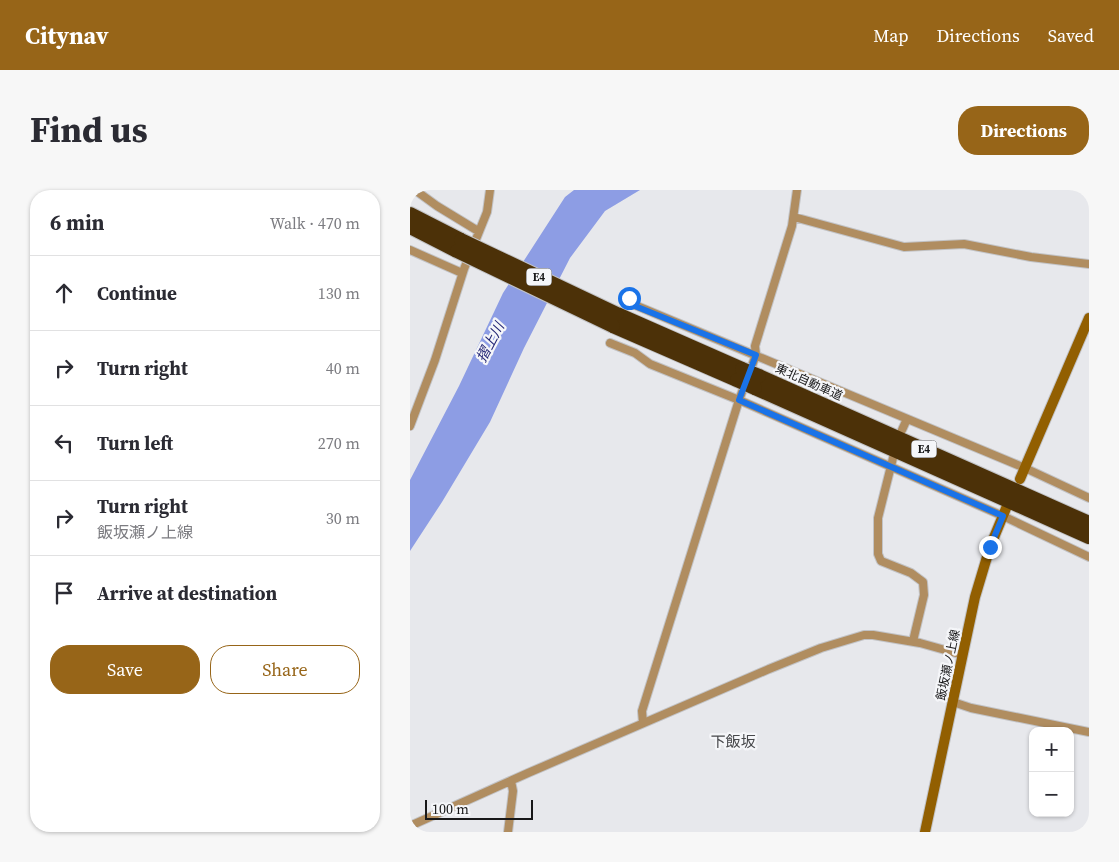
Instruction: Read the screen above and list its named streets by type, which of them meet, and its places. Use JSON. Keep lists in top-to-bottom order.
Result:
{
  "streets": {
    "highway": ["E4", "東北自動車道"],
    "main road": ["飯坂瀬ノ上線"]
  },
  "districts": ["下飯坂"],
  "water": ["摺上川"],
  "scale_bar": "100 m",
  "page": {
    "header": "Citynav",
    "nav": ["Map", "Directions", "Saved"],
    "title": "Find us",
    "buttons": [
      "Directions",
      ["Save", "Share"]
    ],
    "heading": ["6 min", "Walk · 470 m"],
    "list": [
      ["Continue", "130 m"],
      ["Turn right", "40 m"],
      ["Turn left", "270 m"],
      ["Turn right", "飯坂瀬ノ上線", "30 m"],
      "Arrive at destination"
    ],
    "map_buttons": ["+", "−"],
    "scale": "100 m"
  }
}
